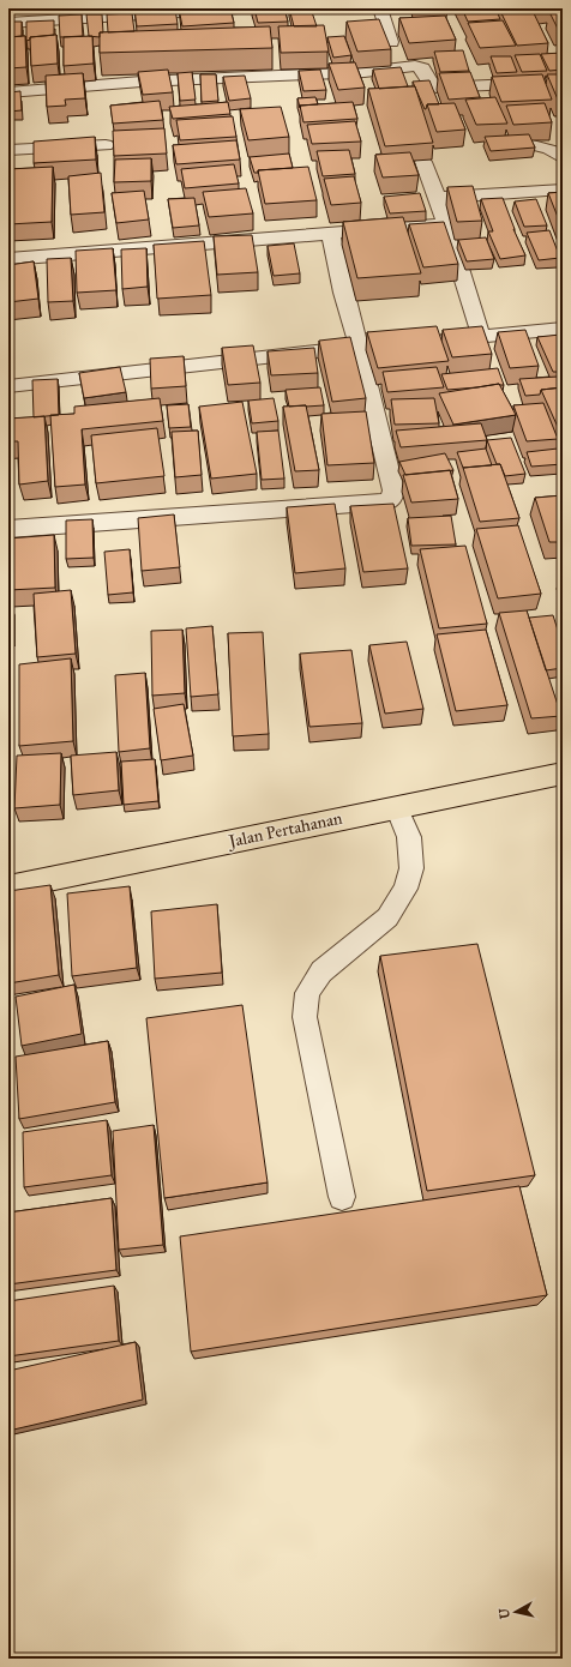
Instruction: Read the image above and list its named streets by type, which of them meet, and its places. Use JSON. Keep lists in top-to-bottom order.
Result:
{
  "streets": {
    "main road": ["Jalan Pertahanan"]
  },
  "north": "left"
}
